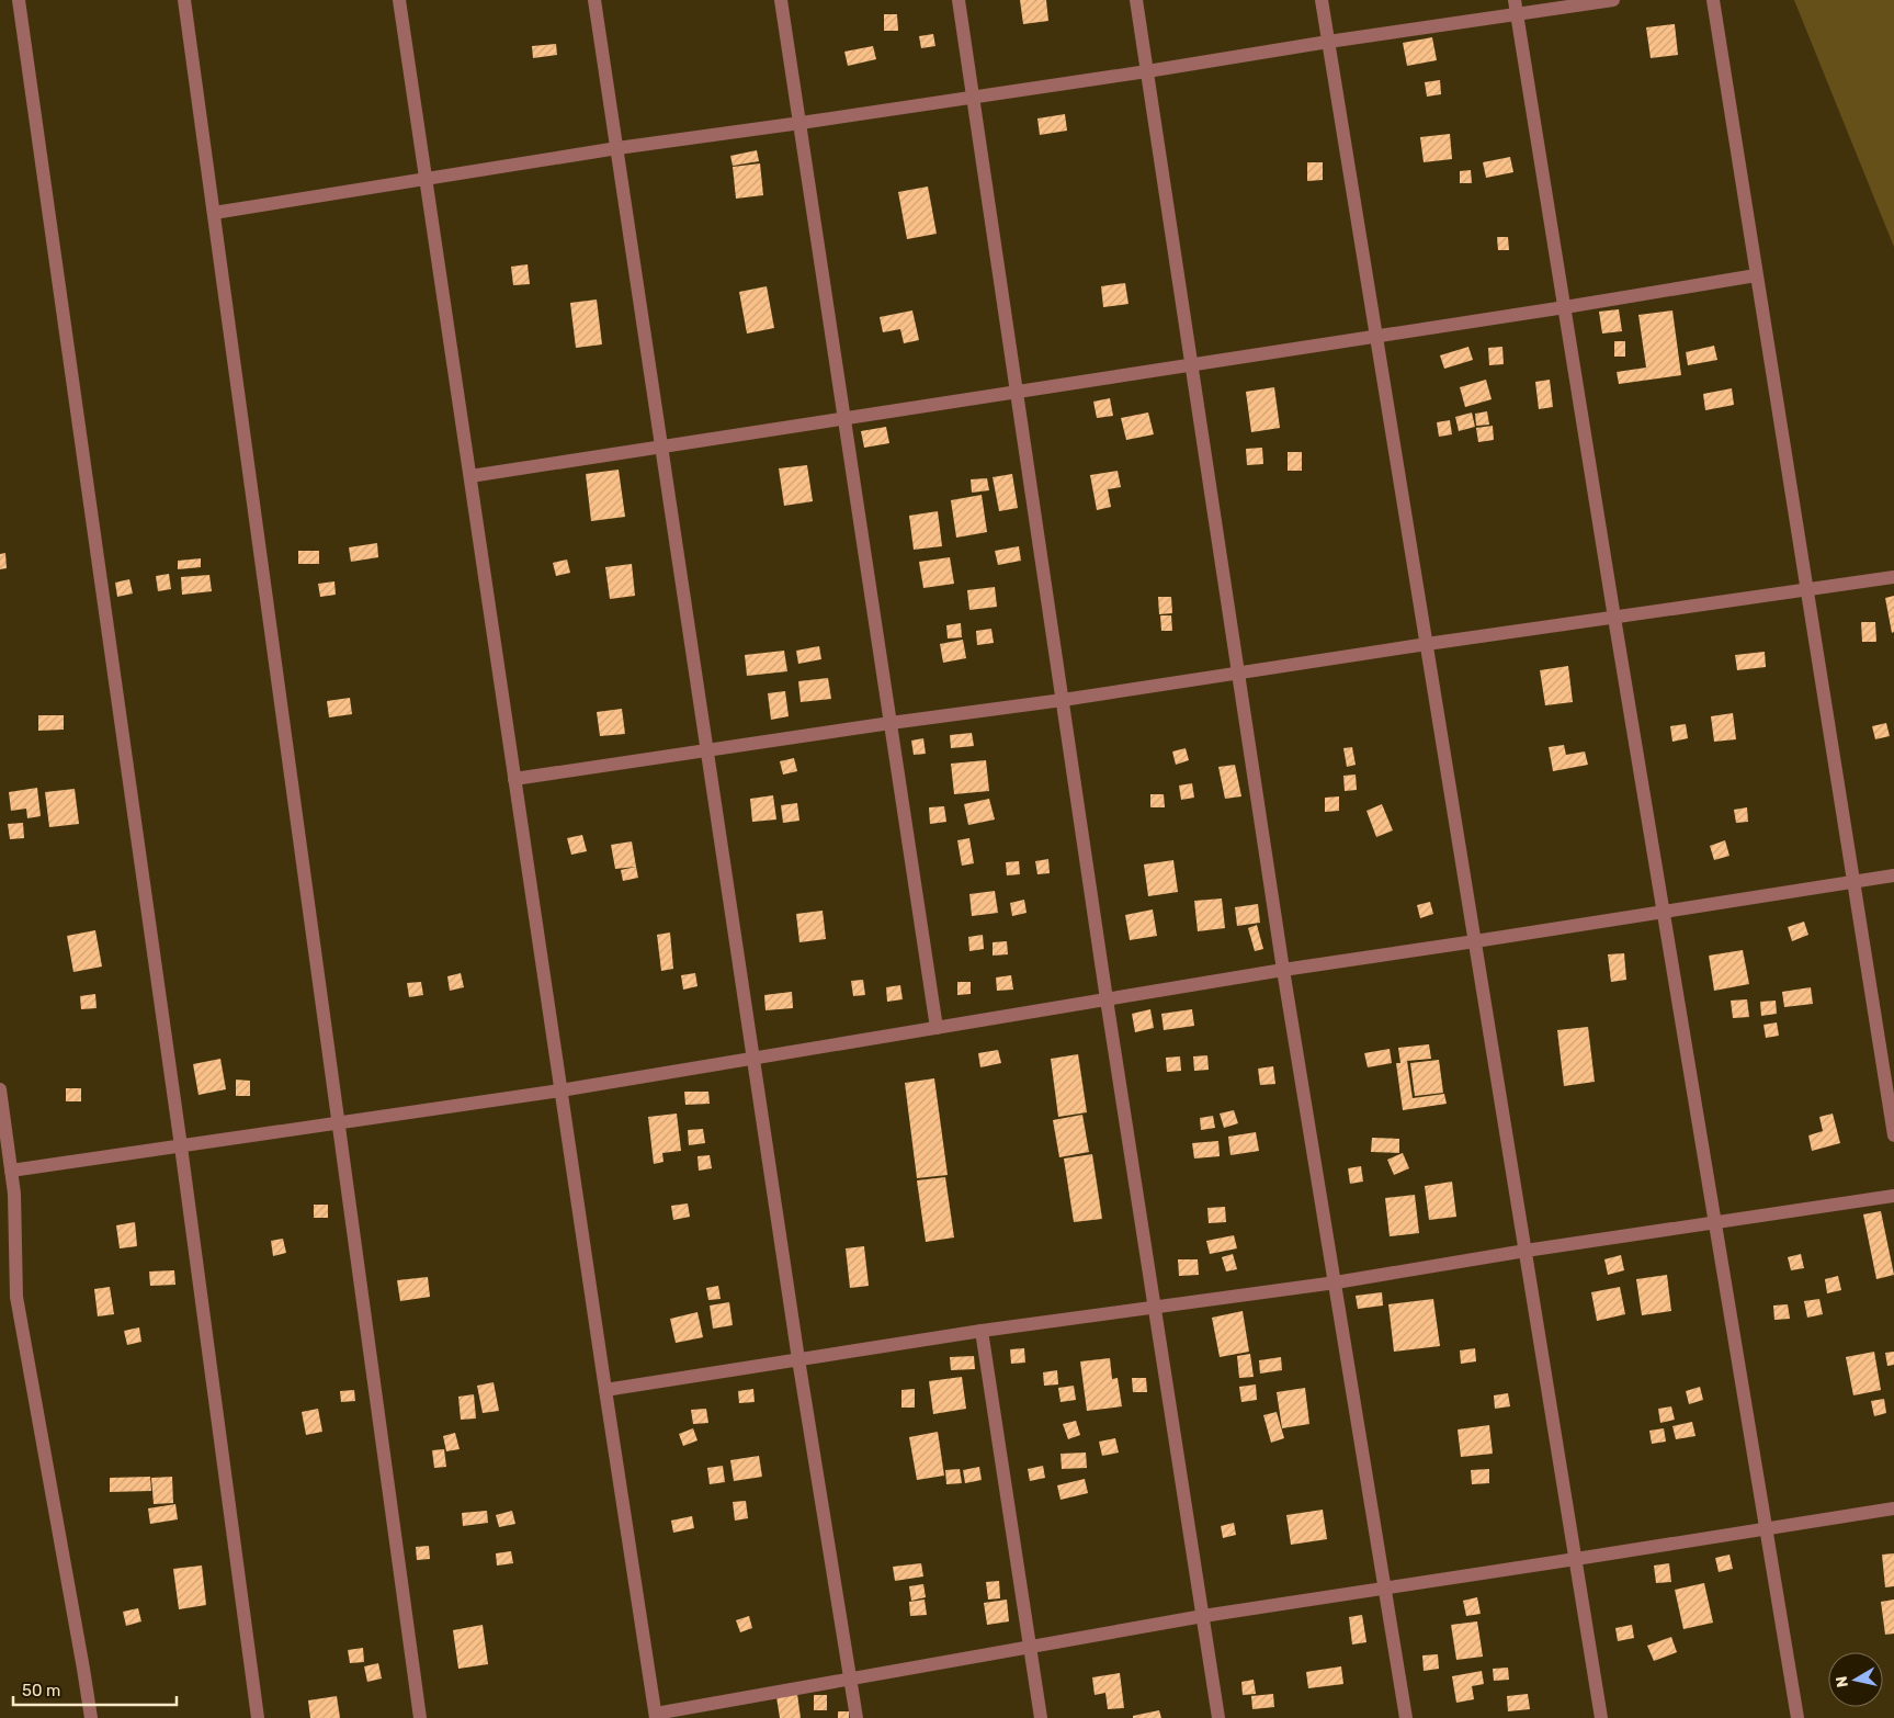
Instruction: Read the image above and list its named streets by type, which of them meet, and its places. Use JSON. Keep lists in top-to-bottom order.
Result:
{
  "scale_bar": "50 m",
  "north": "left"
}
